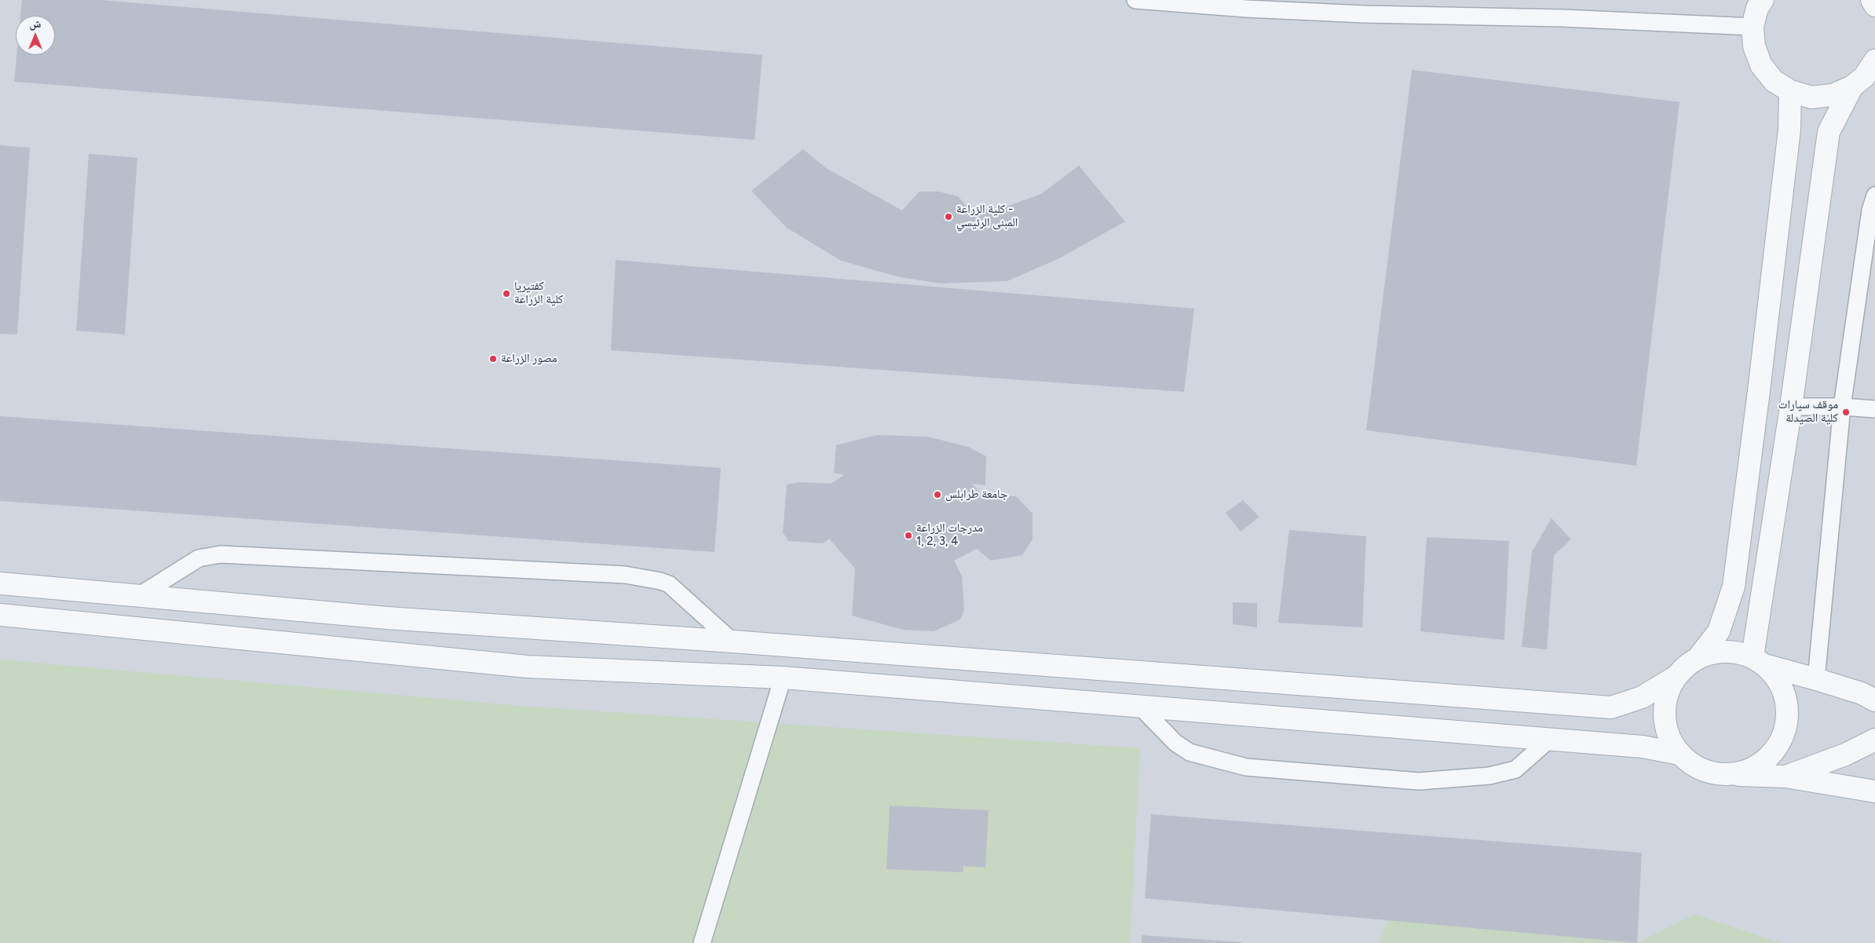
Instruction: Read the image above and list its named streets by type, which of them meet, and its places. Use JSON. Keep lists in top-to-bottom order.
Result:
{
  "places": [
    "كلية الزراعة - المبنى الرئيسي",
    "كفتيريا كلية الزراعة",
    "مصور الزراعة",
    "موقف سيارات كلية الصيدلة",
    "جامعة طرابلس",
    "مدرجات الزراعة 1, 2, 3, 4"
  ],
  "north": "top"
}
